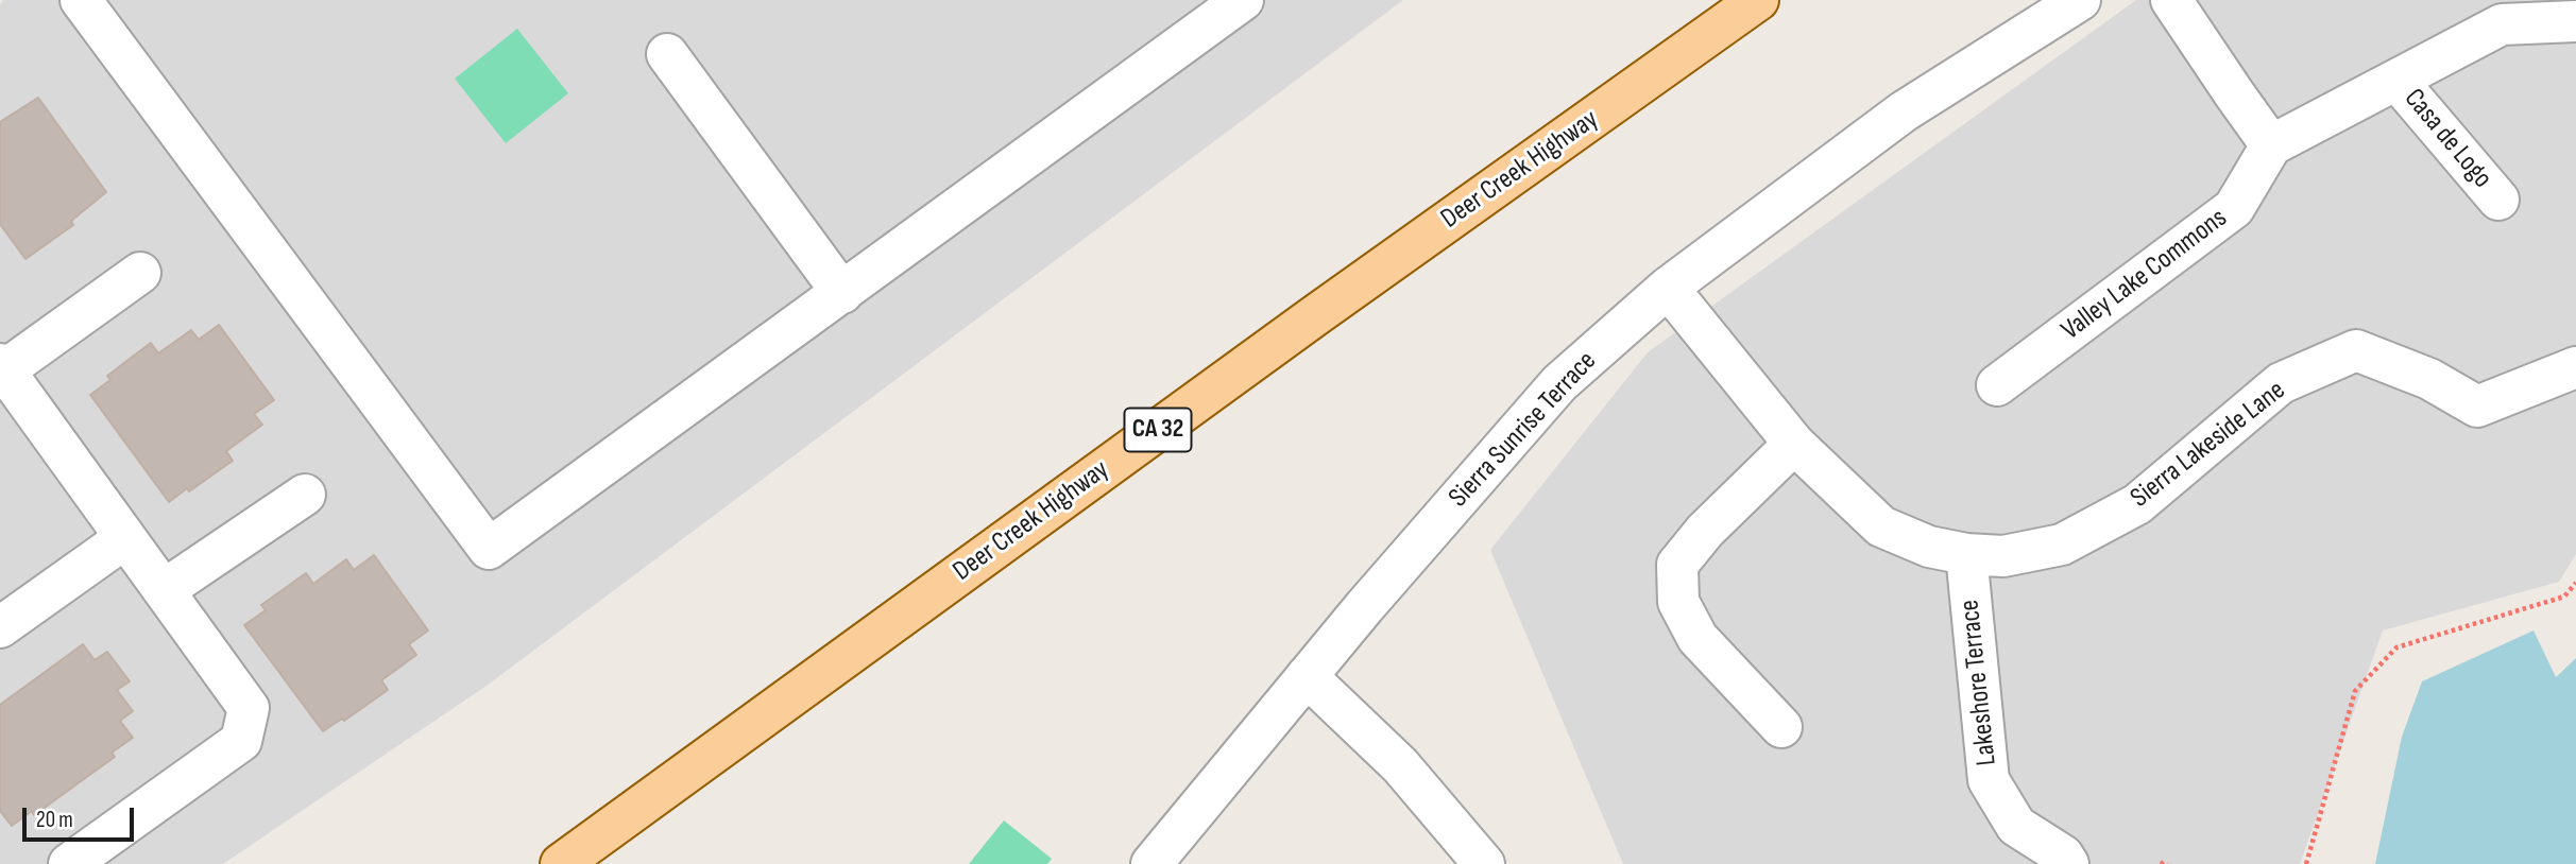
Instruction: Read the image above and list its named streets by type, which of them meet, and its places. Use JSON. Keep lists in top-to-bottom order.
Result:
{
  "streets": {
    "main road": ["Deer Creek Highway", "CA 32"],
    "street": [
      "Casa de Logo",
      "Valley Lake Commons",
      "Sierra Sunrise Terrace",
      "Sierra Lakeside Lane",
      "Lakeshore Terrace"
    ]
  },
  "crossings": [
    ["Sierra Sunrise Terrace", "Sierra Lakeside Lane"],
    ["Sierra Lakeside Lane", "Lakeshore Terrace"]
  ],
  "scale_bar": "20 m"
}
